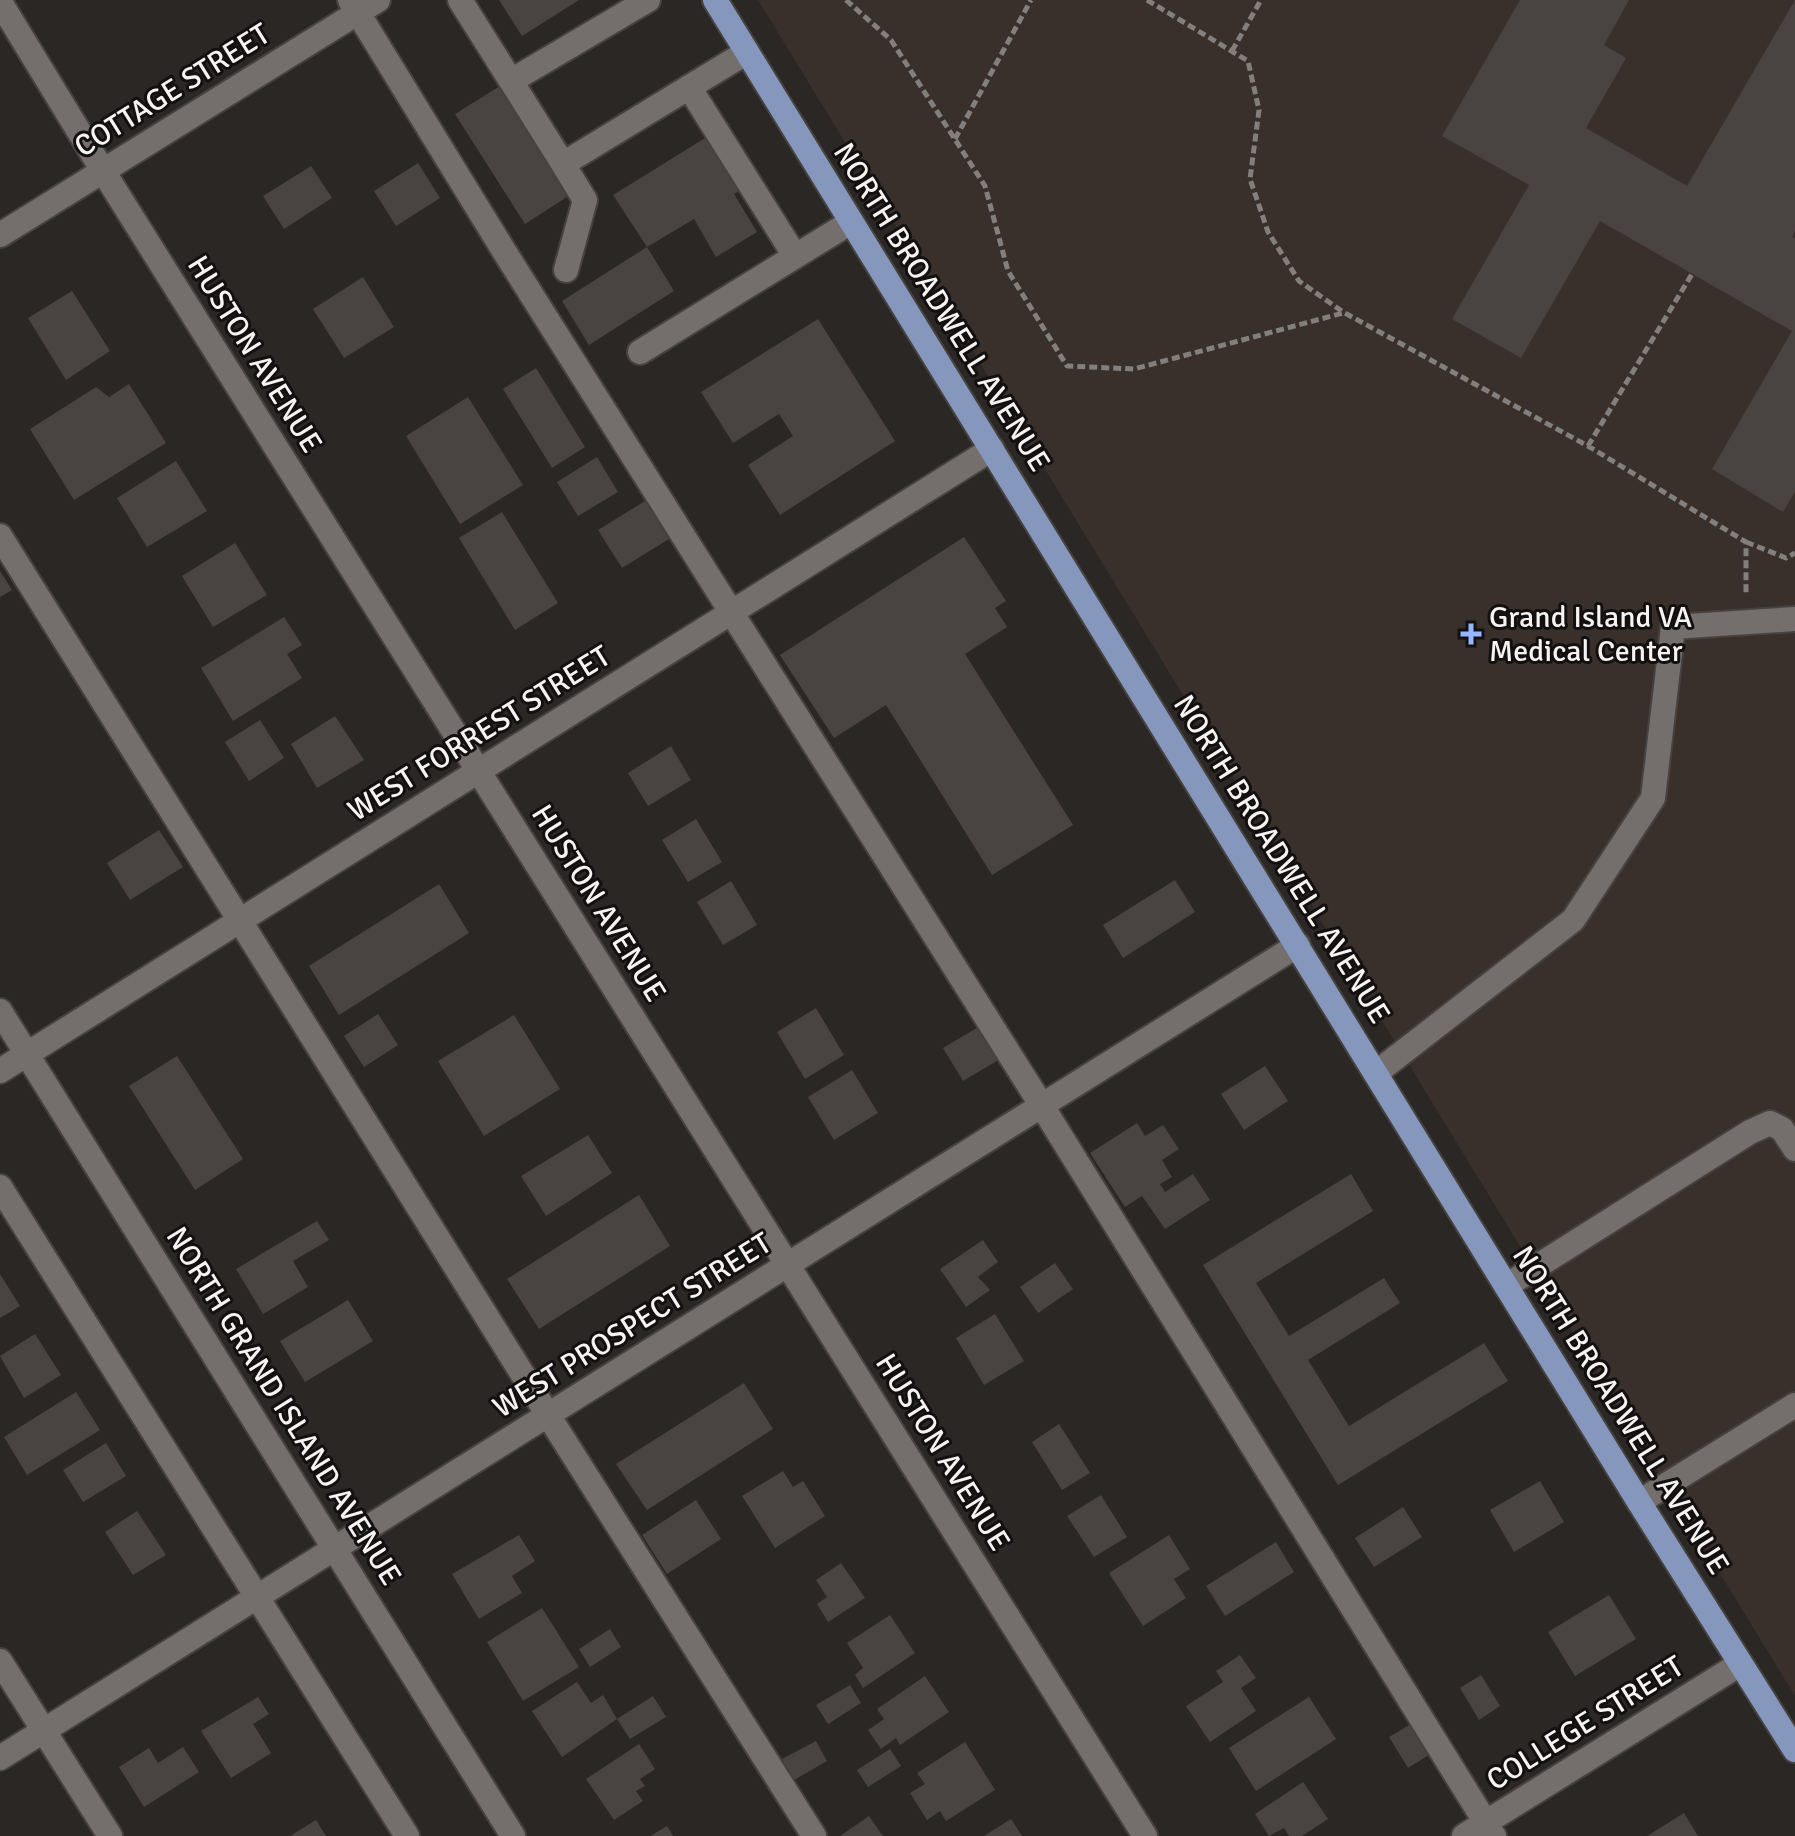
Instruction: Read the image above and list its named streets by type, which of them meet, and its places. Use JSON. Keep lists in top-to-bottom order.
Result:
{
  "streets": {
    "main road": ["NORTH BROADWELL AVENUE"],
    "street": [
      "COTTAGE STREET",
      "HUSTON AVENUE",
      "WEST FORREST STREET",
      "WEST PROSPECT STREET",
      "NORTH GRAND ISLAND AVENUE",
      "COLLEGE STREET"
    ]
  },
  "crossings": [
    ["COTTAGE STREET", "HUSTON AVENUE"],
    ["NORTH BROADWELL AVENUE", "WEST FORREST STREET"],
    ["NORTH BROADWELL AVENUE", "WEST PROSPECT STREET"],
    ["NORTH BROADWELL AVENUE", "COLLEGE STREET"],
    ["HUSTON AVENUE", "WEST FORREST STREET"],
    ["HUSTON AVENUE", "WEST PROSPECT STREET"],
    ["WEST FORREST STREET", "NORTH GRAND ISLAND AVENUE"],
    ["WEST PROSPECT STREET", "NORTH GRAND ISLAND AVENUE"]
  ],
  "places": {
    "health": ["Grand Island VA Medical Center"]
  }
}
